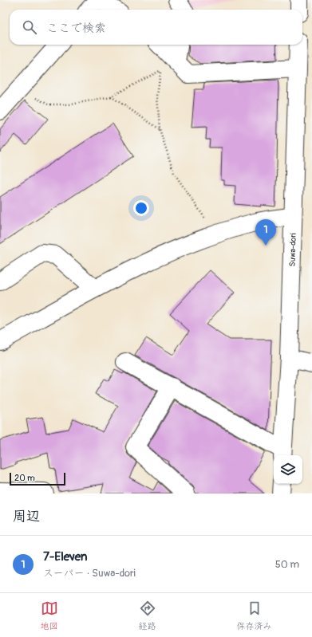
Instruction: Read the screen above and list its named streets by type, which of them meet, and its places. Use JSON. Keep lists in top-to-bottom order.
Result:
{
  "streets": {
    "street": ["Suwa-dori"]
  },
  "scale_bar": "20 m",
  "page": {
    "search": "ここで検索",
    "pins": "1",
    "scale": "20 m",
    "heading": "周辺",
    "list": [
      {
        "mark": "1",
        "name": "7-Eleven",
        "note": "スーパー · Suwa-dori",
        "value": "50 m"
      }
    ],
    "nav": ["地図", "経路", "保存済み"]
  }
}
